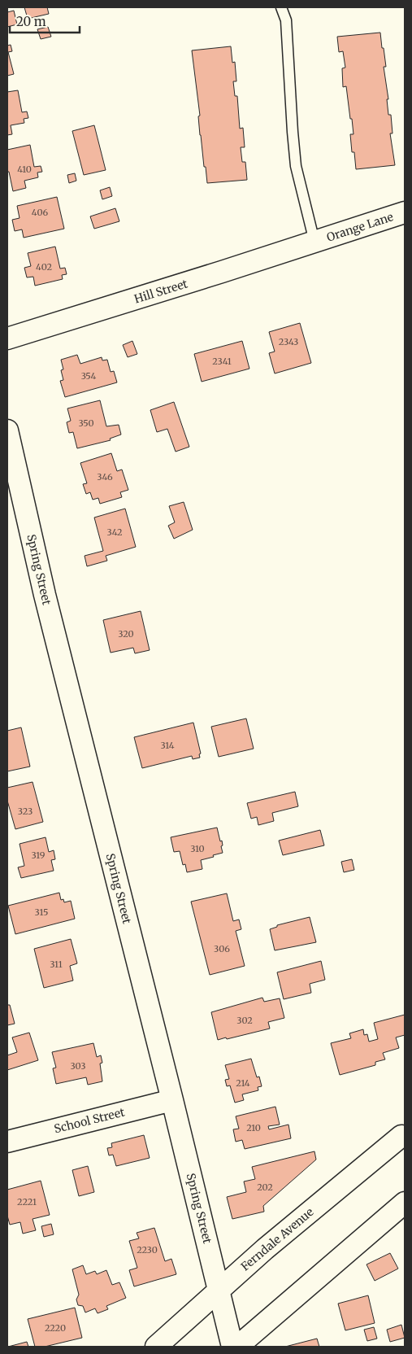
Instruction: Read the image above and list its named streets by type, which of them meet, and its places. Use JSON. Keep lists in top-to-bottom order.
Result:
{
  "streets": {
    "street": [
      "Orange Lane",
      "Hill Street",
      "Spring Street",
      "School Street",
      "Ferndale Avenue"
    ]
  },
  "crossings": [
    ["Orange Lane", "Hill Street"],
    ["Spring Street", "School Street"],
    ["Spring Street", "Ferndale Avenue"]
  ],
  "house_numbers": [
    "410",
    "406",
    "402",
    "2343",
    "2341",
    "354",
    "350",
    "346",
    "342",
    "320",
    "314",
    "323",
    "310",
    "319",
    "315",
    "306",
    "311",
    "302",
    "303",
    "214",
    "210",
    "202",
    "2221",
    "2230",
    "2220"
  ],
  "scale_bar": "20 m"
}
